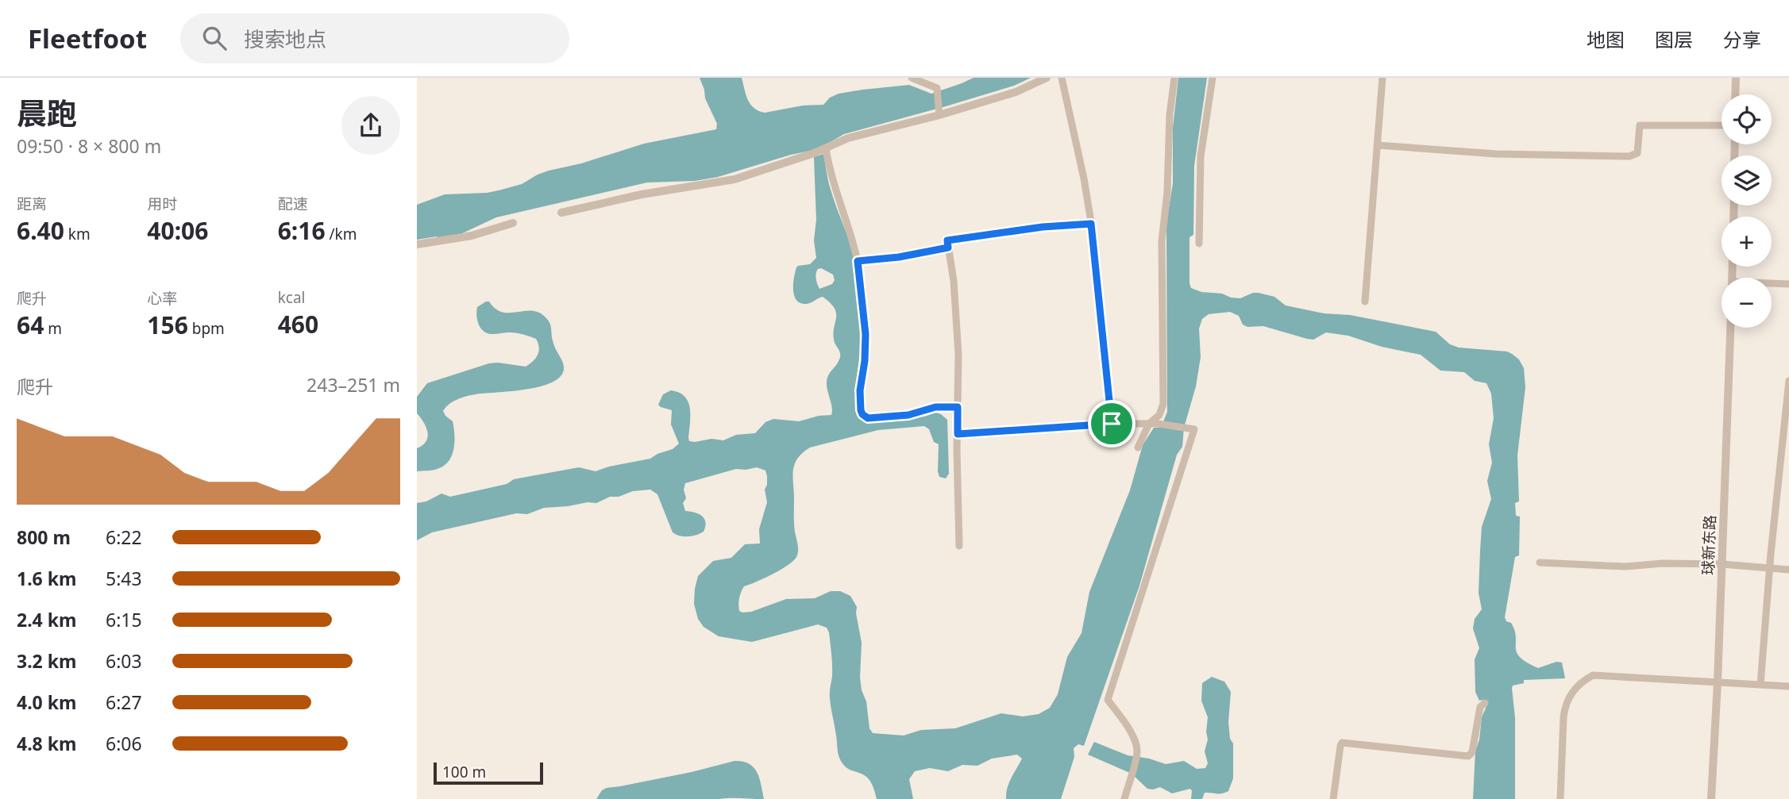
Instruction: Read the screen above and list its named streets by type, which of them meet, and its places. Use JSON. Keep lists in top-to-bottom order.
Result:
{
  "streets": {
    "street": ["球新东路"]
  },
  "scale_bar": "100 m",
  "page": {
    "header": "Fleetfoot",
    "search": "搜索地点",
    "nav": ["地图", "图层", "分享"],
    "heading": ["晨跑", "09:50 · 8 × 800 m"],
    "map_buttons": ["+", "−"],
    "stats": [
      ["距离", "6.40 km"],
      ["用时", "40:06"],
      ["配速", "6:16 /km"],
      ["爬升", "64 m"],
      ["心率", "156 bpm"],
      ["kcal", "460"]
    ],
    "chart": ["爬升", "243–251 m"],
    "list": [
      {
        "name": "800 m",
        "note": "6:22"
      },
      {
        "name": "1.6 km",
        "note": "5:43"
      },
      {
        "name": "2.4 km",
        "note": "6:15"
      },
      {
        "name": "3.2 km",
        "note": "6:03"
      },
      {
        "name": "4.0 km",
        "note": "6:27"
      },
      {
        "name": "4.8 km",
        "note": "6:06"
      }
    ],
    "scale": "100 m"
  }
}
